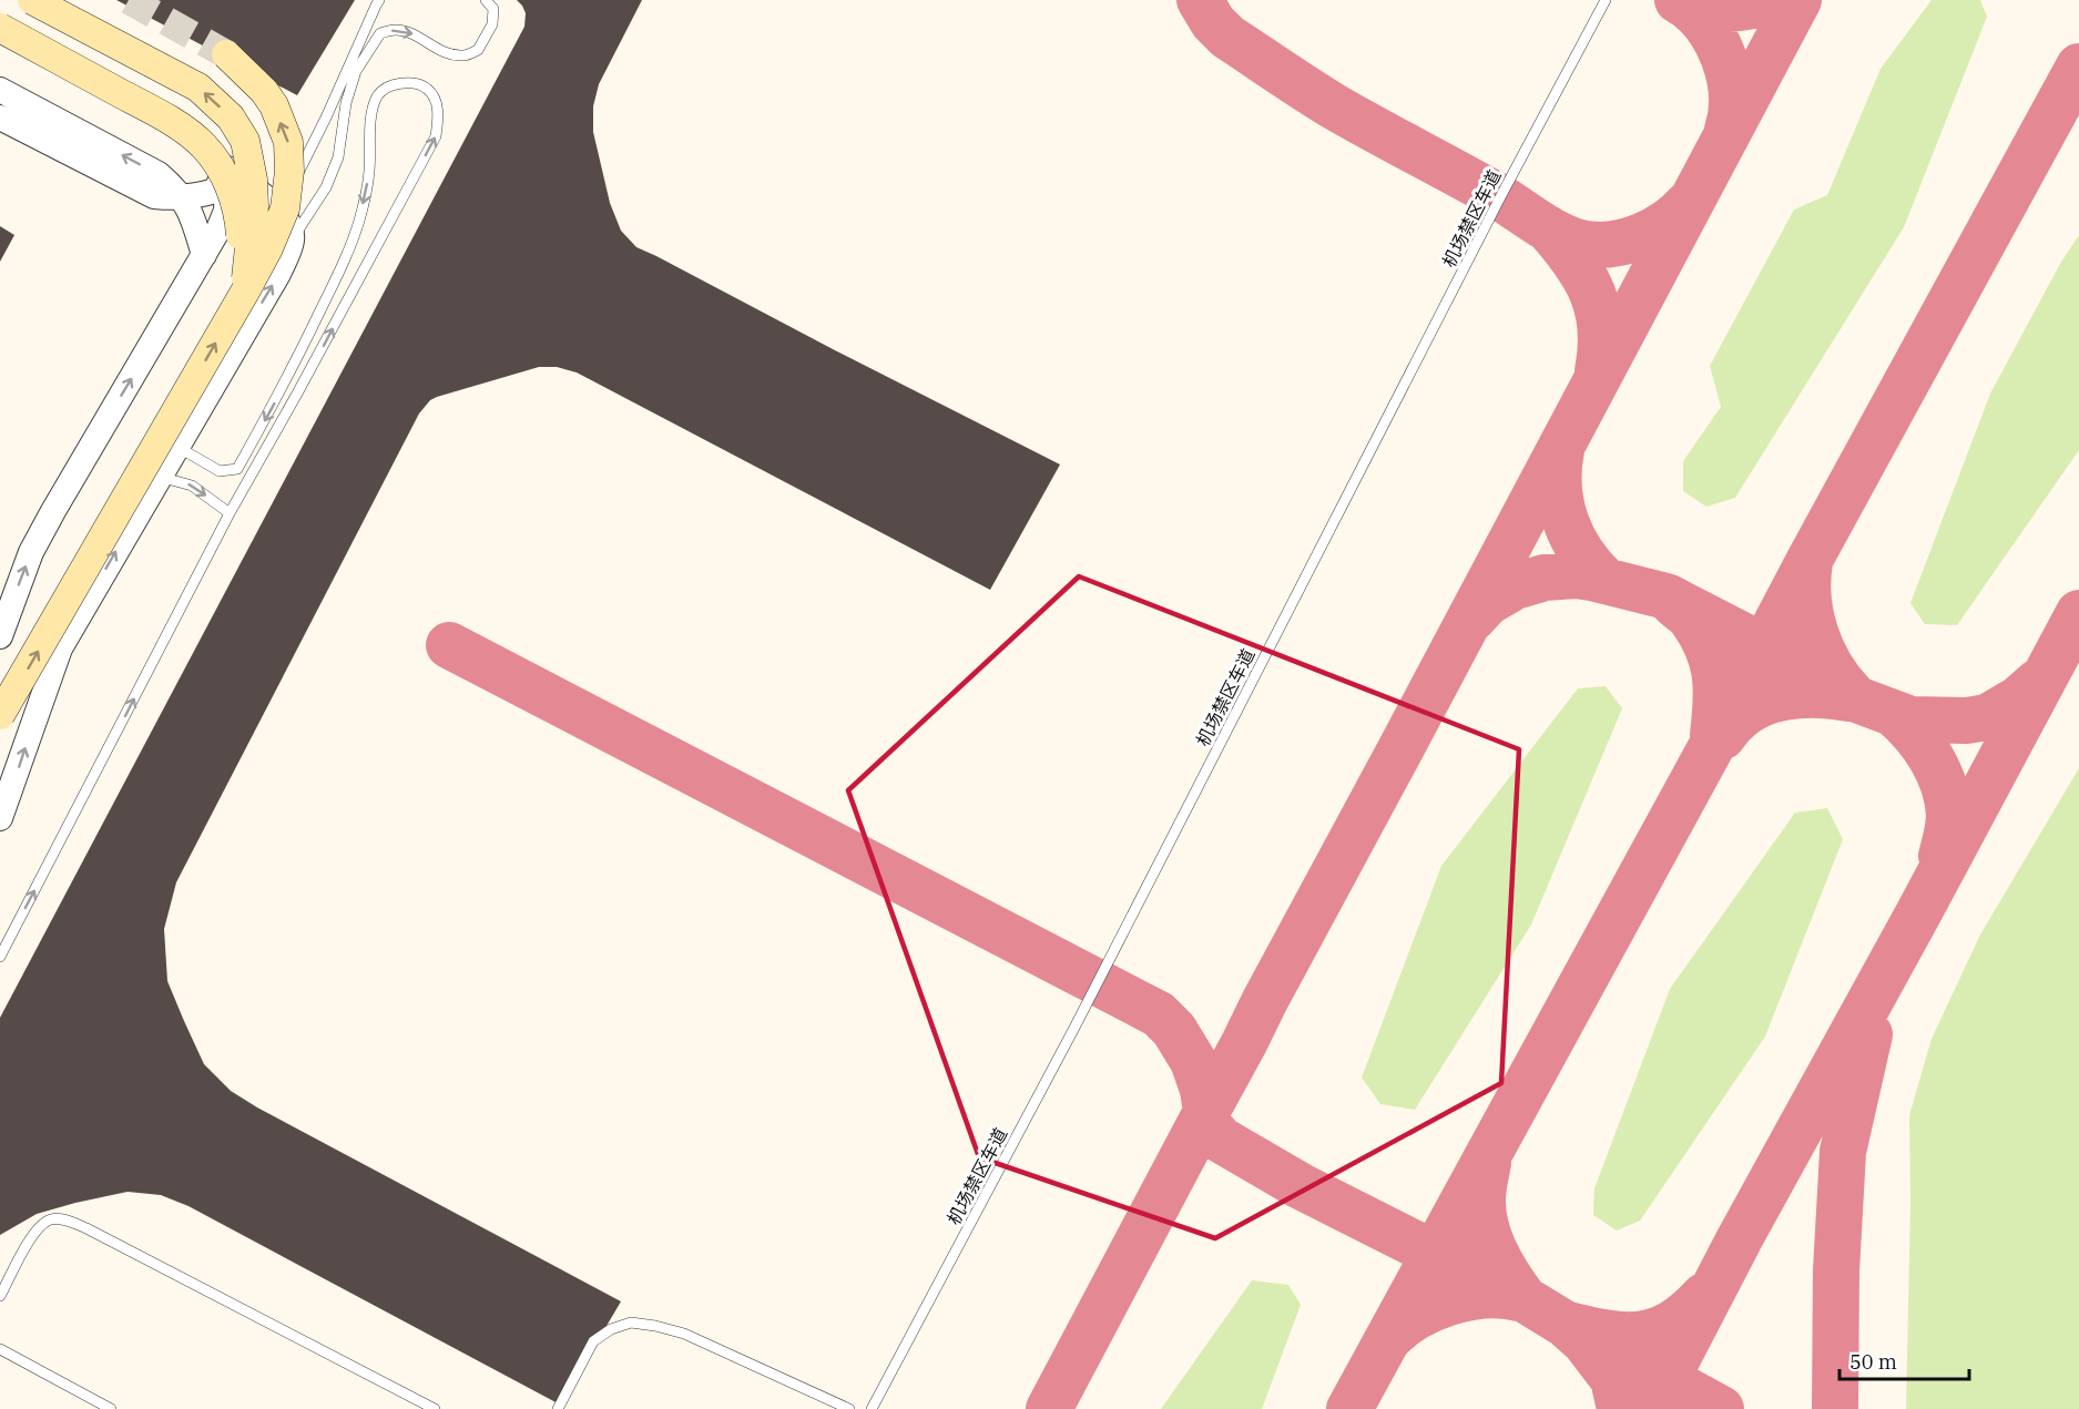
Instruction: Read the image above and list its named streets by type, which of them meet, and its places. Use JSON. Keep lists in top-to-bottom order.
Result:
{
  "streets": {
    "lane": ["机场禁区车道"]
  },
  "scale_bar": "50 m"
}
